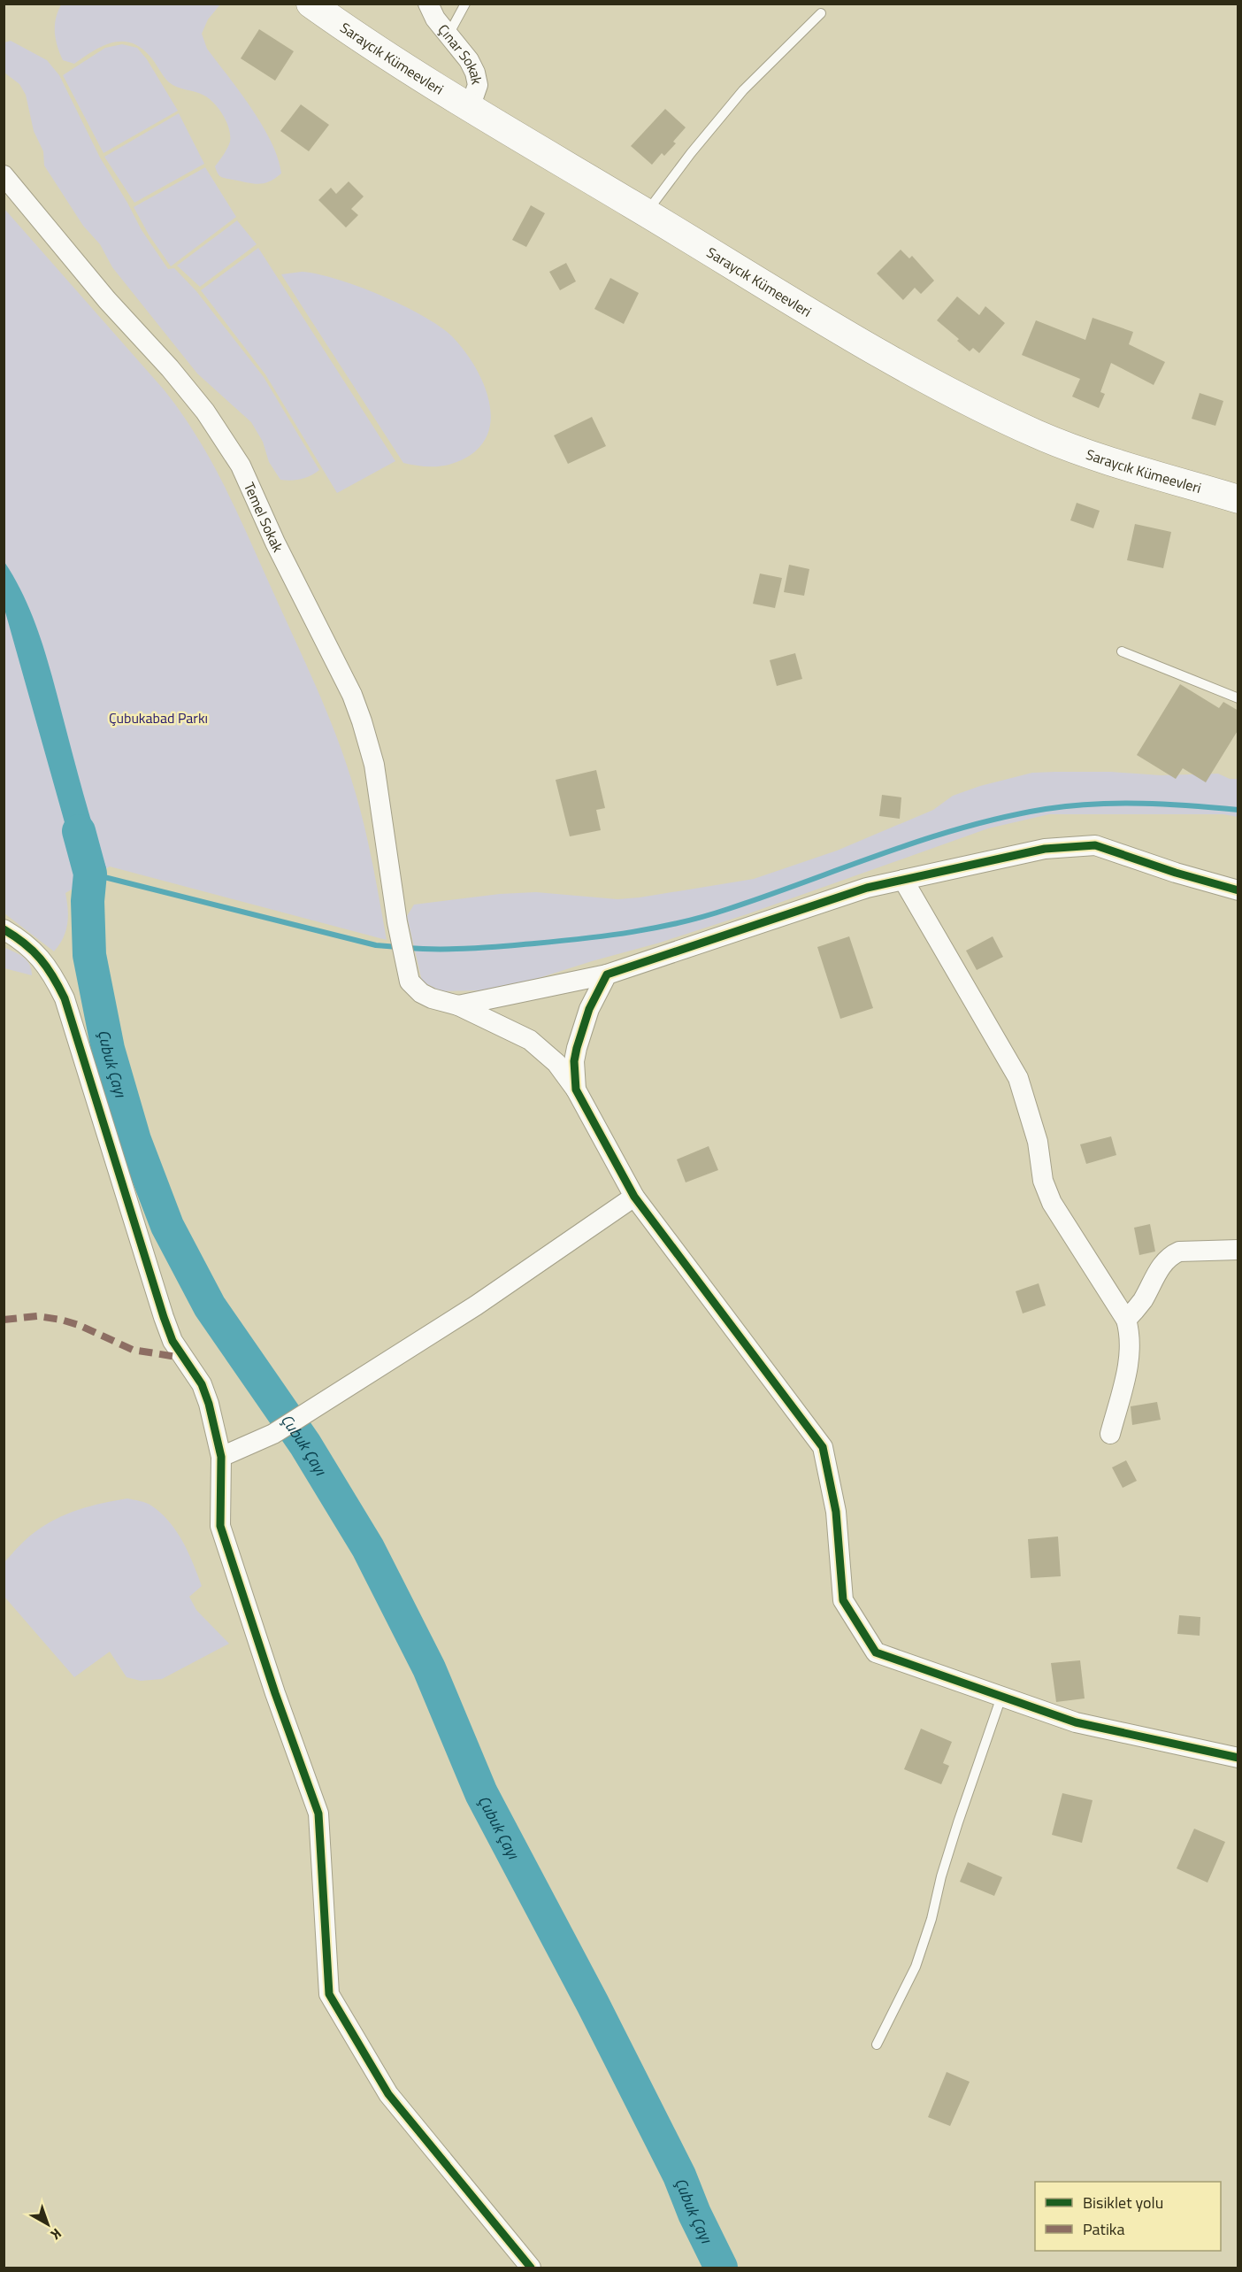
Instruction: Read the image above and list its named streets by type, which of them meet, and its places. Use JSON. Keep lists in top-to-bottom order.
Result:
{
  "streets": {
    "main road": ["Saraycık Kümeevleri"],
    "street": ["Çınar Sokak", "Temel Sokak"]
  },
  "crossings": [
    ["Çınar Sokak", "Saraycık Kümeevleri"]
  ],
  "water": ["Çubuk Çayı"],
  "parks": ["Çubukabad Parkı"],
  "legend": ["Bisiklet yolu", "Patika"],
  "north": "bottom right"
}
